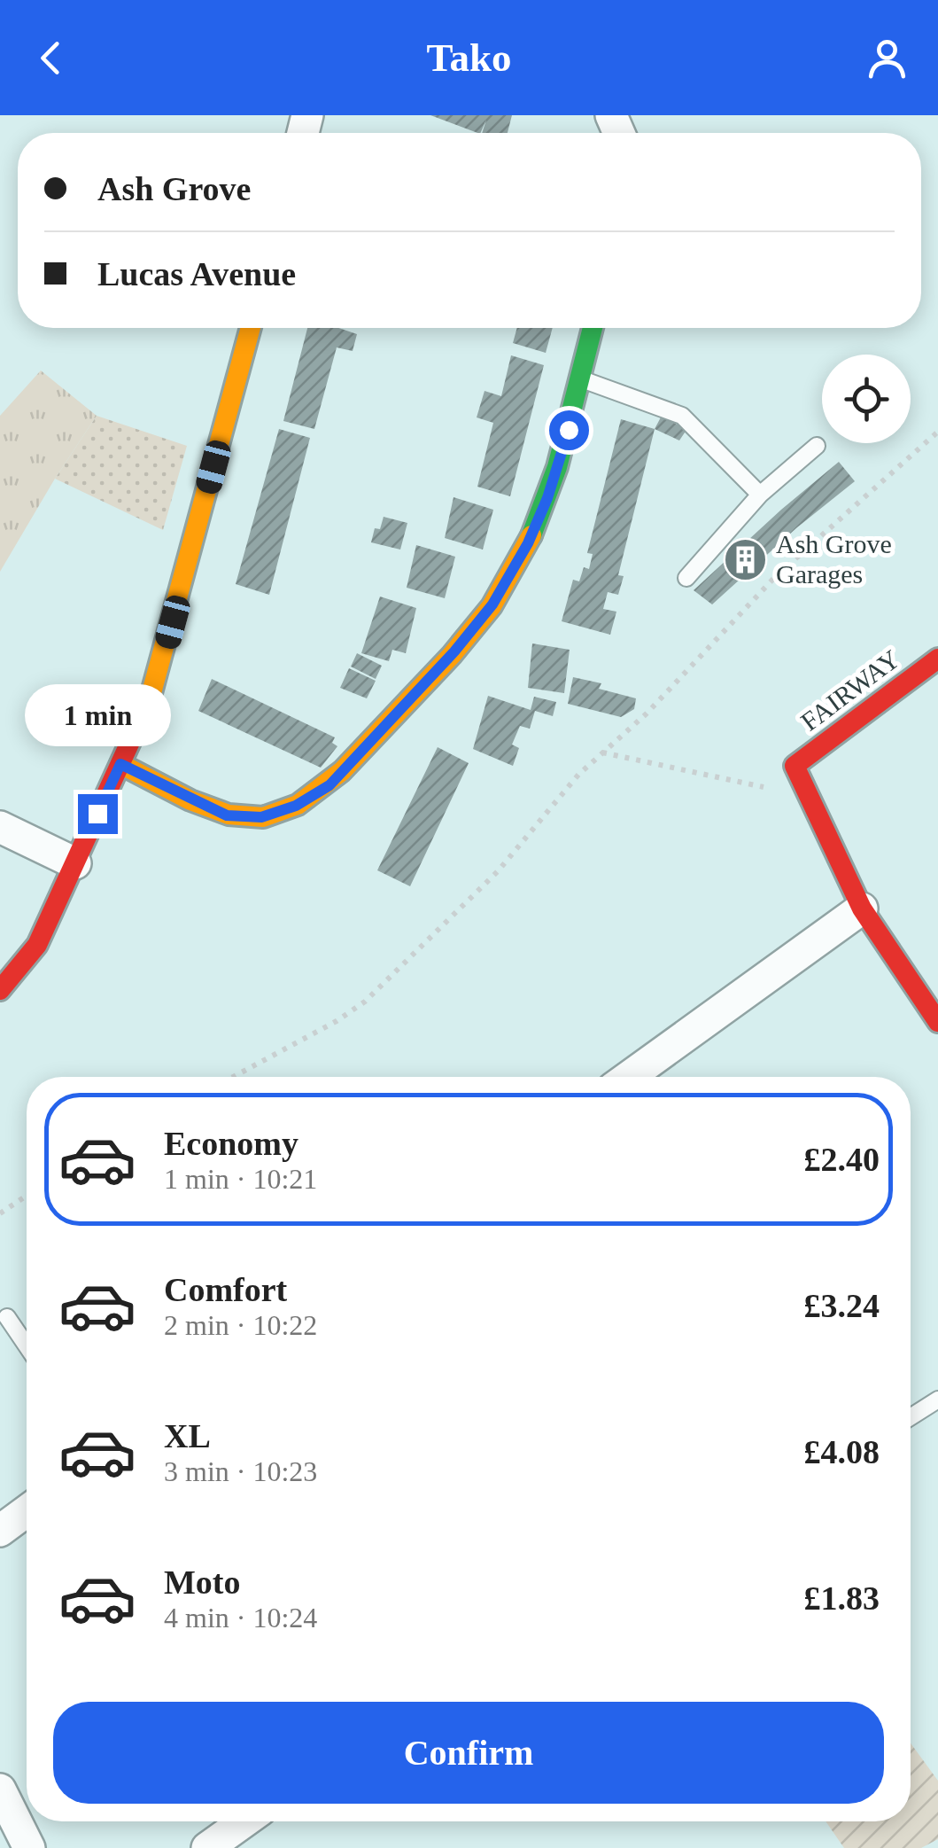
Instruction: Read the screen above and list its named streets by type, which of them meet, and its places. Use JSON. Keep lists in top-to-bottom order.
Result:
{
  "streets": {
    "street": ["FAIRWAY"]
  },
  "places": {
    "building": ["Ash Grove Garages"]
  },
  "page": {
    "header": "Tako",
    "banner": ["Ash Grove", "Lucas Avenue"],
    "bubble": "1 min",
    "list": [
      {
        "name": "Economy",
        "note": "1 min · 10:21",
        "value": "£2.40"
      },
      {
        "name": "Comfort",
        "note": "2 min · 10:22",
        "value": "£3.24"
      },
      {
        "name": "XL",
        "note": "3 min · 10:23",
        "value": "£4.08"
      },
      {
        "name": "Moto",
        "note": "4 min · 10:24",
        "value": "£1.83"
      }
    ],
    "buttons": "Confirm"
  }
}
